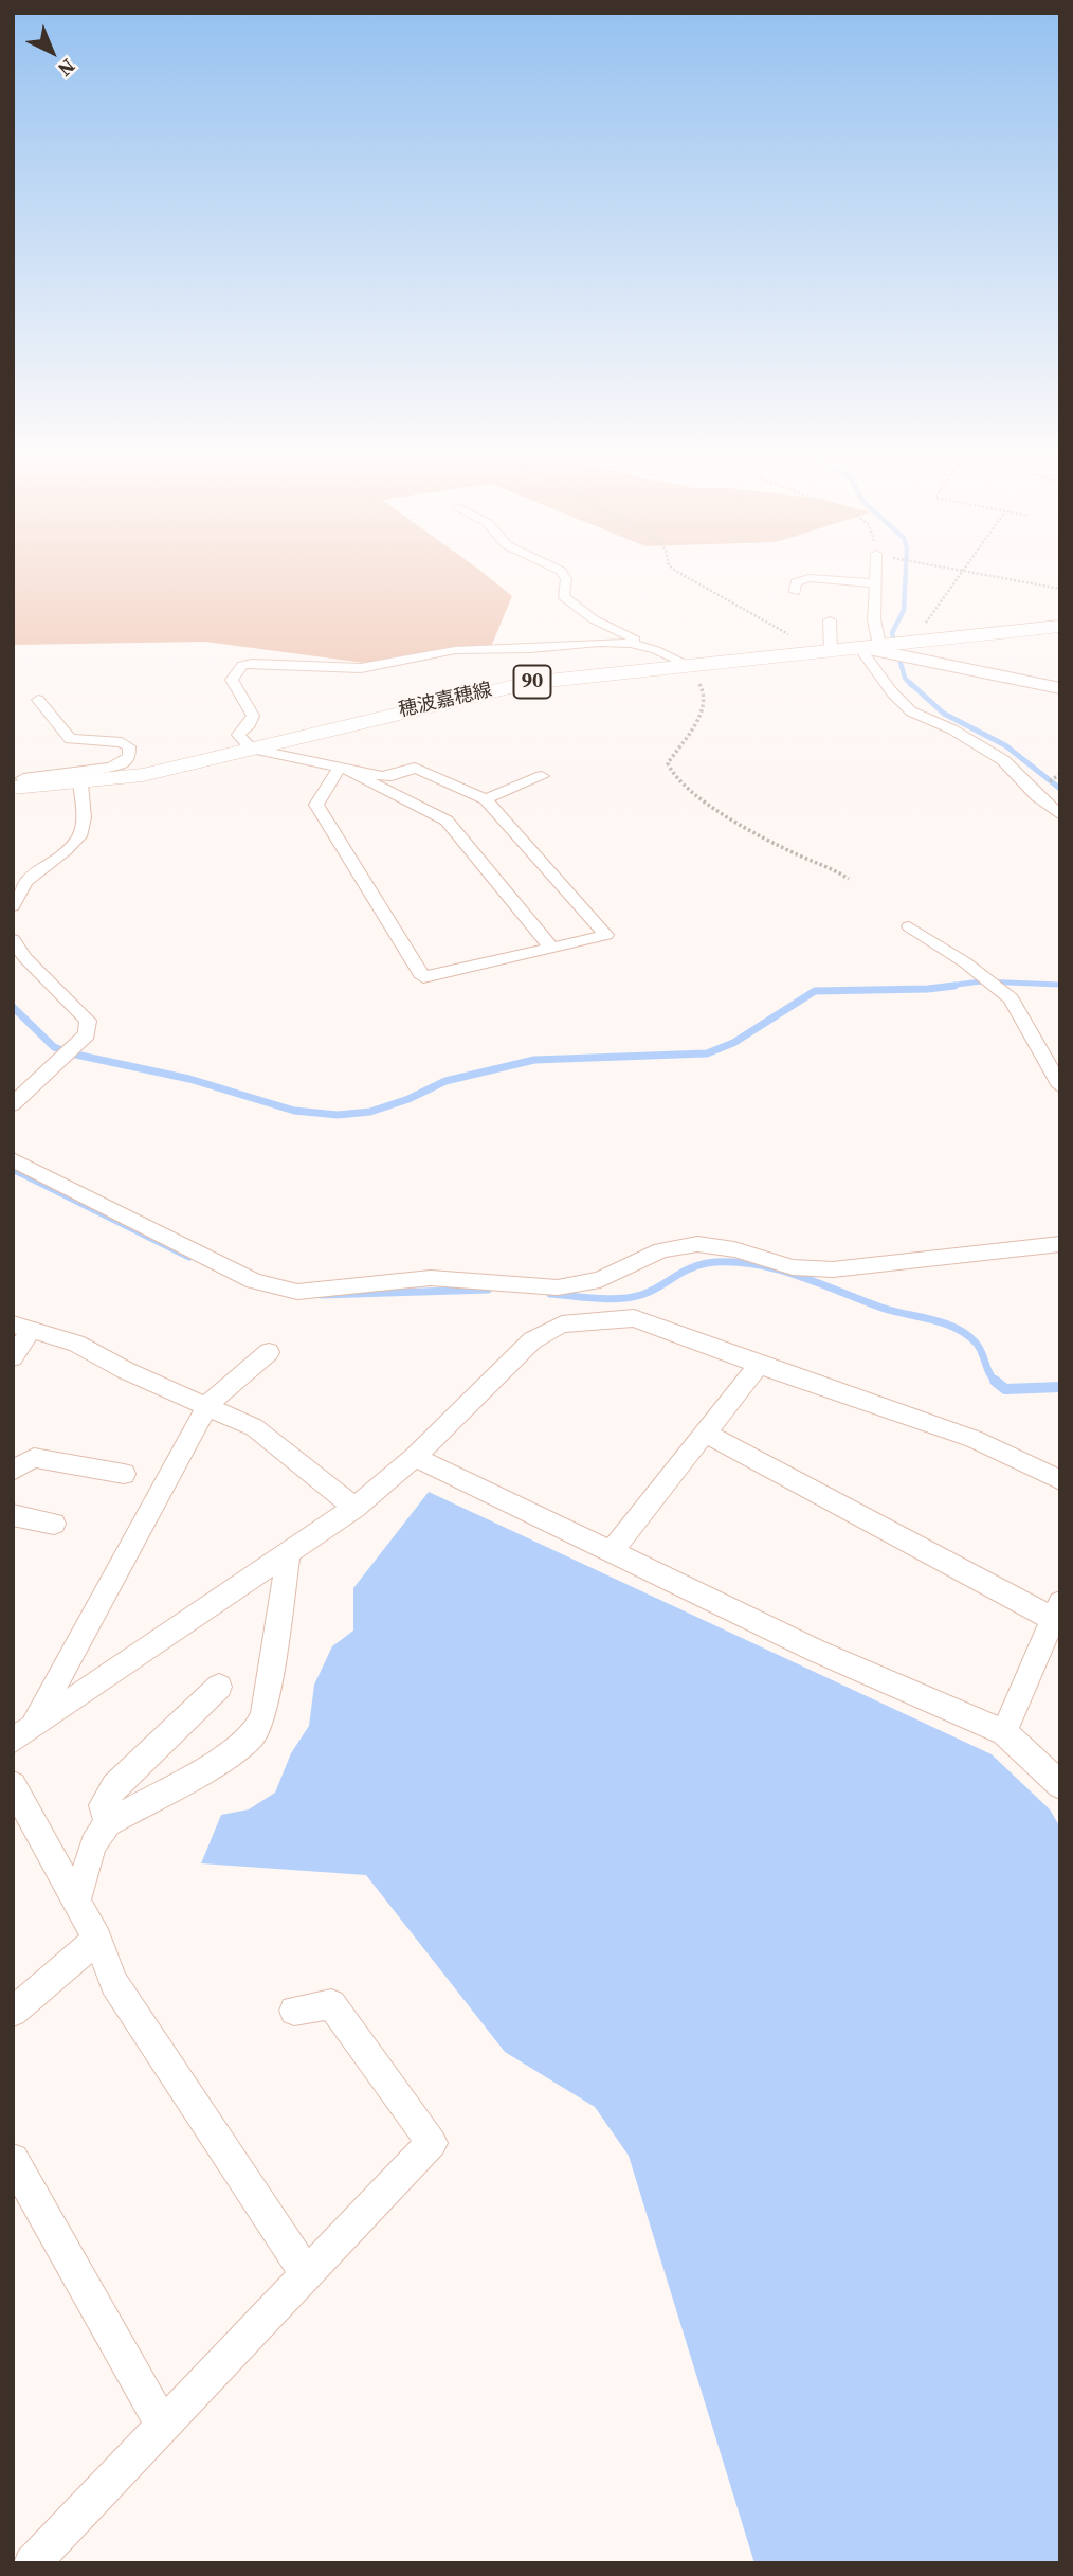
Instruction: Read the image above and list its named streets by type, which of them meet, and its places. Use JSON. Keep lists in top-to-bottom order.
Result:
{
  "streets": {
    "main road": ["90", "穂波嘉穂線"]
  },
  "north": "bottom right"
}
